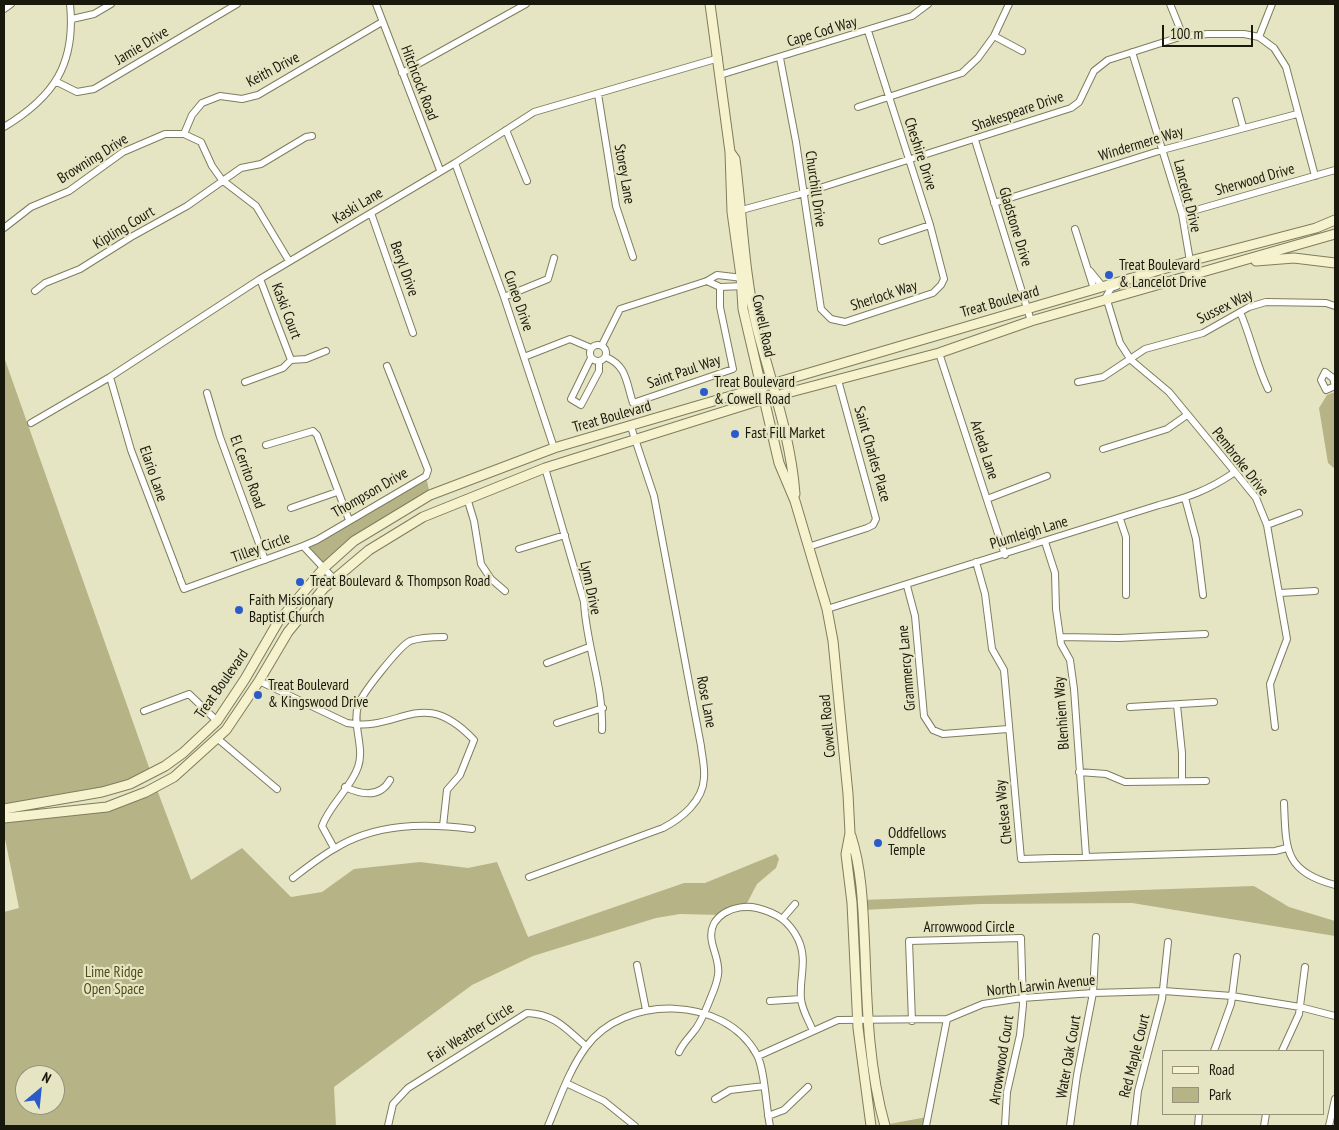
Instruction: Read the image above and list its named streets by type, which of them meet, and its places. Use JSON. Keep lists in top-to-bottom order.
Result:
{
  "streets": {
    "main road": ["Treat Boulevard", "Cowell Road"],
    "street": [
      "Cape Cod Way",
      "Jamie Drive",
      "Keith Drive",
      "Hitchcock Road",
      "Shakespeare Drive",
      "Windermere Way",
      "Cheshire Drive",
      "Browning Drive",
      "Storey Lane",
      "Sherwood Drive",
      "Churchill Drive",
      "Lancelot Drive",
      "Kaski Lane",
      "Gladstone Drive",
      "Kipling Court",
      "Beryl Drive",
      "Sherlock Way",
      "Cuneo Drive",
      "Sussex Way",
      "Kaski Court",
      "Saint Paul Way",
      "Arleda Lane",
      "Saint Charles Place",
      "Pembroke Drive",
      "El Cerrito Road",
      "Elario Lane",
      "Thompson Drive",
      "Plumleigh Lane",
      "Tilley Circle",
      "Lynn Drive",
      "Grammercy Lane",
      "Rose Lane",
      "Blenhiem Way",
      "Chelsea Way",
      "Arrowwood Circle",
      "North Larwin Avenue",
      "Fair Weather Circle",
      "Red Maple Court",
      "Water Oak Court",
      "Arrowwood Court"
    ]
  },
  "crossings": [
    ["Cape Cod Way", "Cheshire Drive"],
    ["Cape Cod Way", "Churchill Drive"],
    ["Cape Cod Way", "Cowell Road"],
    ["Keith Drive", "Hitchcock Road"],
    ["Keith Drive", "Browning Drive"],
    ["Hitchcock Road", "Kaski Lane"],
    ["Shakespeare Drive", "Cheshire Drive"],
    ["Shakespeare Drive", "Churchill Drive"],
    ["Shakespeare Drive", "Lancelot Drive"],
    ["Shakespeare Drive", "Gladstone Drive"],
    ["Shakespeare Drive", "Cowell Road"],
    ["Windermere Way", "Lancelot Drive"],
    ["Windermere Way", "Gladstone Drive"],
    ["Cheshire Drive", "Sherlock Way"],
    ["Storey Lane", "Kaski Lane"],
    ["Sherwood Drive", "Lancelot Drive"],
    ["Churchill Drive", "Sherlock Way"],
    ["Lancelot Drive", "Treat Boulevard"],
    ["Kaski Lane", "Beryl Drive"],
    ["Kaski Lane", "Cuneo Drive"],
    ["Kaski Lane", "Kaski Court"],
    ["Kaski Lane", "Cowell Road"],
    ["Kaski Lane", "Elario Lane"],
    ["Gladstone Drive", "Treat Boulevard"],
    ["Cuneo Drive", "Treat Boulevard"],
    ["Treat Boulevard", "Cowell Road"],
    ["Treat Boulevard", "Arleda Lane"],
    ["Treat Boulevard", "Saint Charles Place"],
    ["Treat Boulevard", "Pembroke Drive"],
    ["Treat Boulevard", "Tilley Circle"],
    ["Treat Boulevard", "Lynn Drive"],
    ["Treat Boulevard", "Rose Lane"],
    ["Sussex Way", "Pembroke Drive"],
    ["Cowell Road", "Saint Charles Place"],
    ["Cowell Road", "Plumleigh Lane"],
    ["Cowell Road", "North Larwin Avenue"],
    ["Arleda Lane", "Plumleigh Lane"],
    ["Pembroke Drive", "Plumleigh Lane"],
    ["El Cerrito Road", "Tilley Circle"],
    ["Elario Lane", "Tilley Circle"],
    ["Thompson Drive", "Tilley Circle"],
    ["Plumleigh Lane", "Grammercy Lane"],
    ["Plumleigh Lane", "Blenhiem Way"],
    ["Plumleigh Lane", "Chelsea Way"],
    ["Grammercy Lane", "Chelsea Way"],
    ["Blenhiem Way", "Chelsea Way"],
    ["Arrowwood Circle", "North Larwin Avenue"],
    ["Arrowwood Circle", "Arrowwood Court"],
    ["North Larwin Avenue", "Red Maple Court"],
    ["North Larwin Avenue", "Water Oak Court"],
    ["North Larwin Avenue", "Arrowwood Court"]
  ],
  "parks": ["Lime Ridge Open Space"],
  "places": [
    "Treat Boulevard & Lancelot Drive",
    "Treat Boulevard & Cowell Road",
    "Fast Fill Market",
    "Treat Boulevard & Thompson Road",
    "Faith Missionary Baptist Church",
    "Treat Boulevard & Kingswood Drive",
    "Oddfellows Temple"
  ],
  "legend": ["Road", "Park"],
  "scale_bar": "100 m",
  "north": "top right"
}
